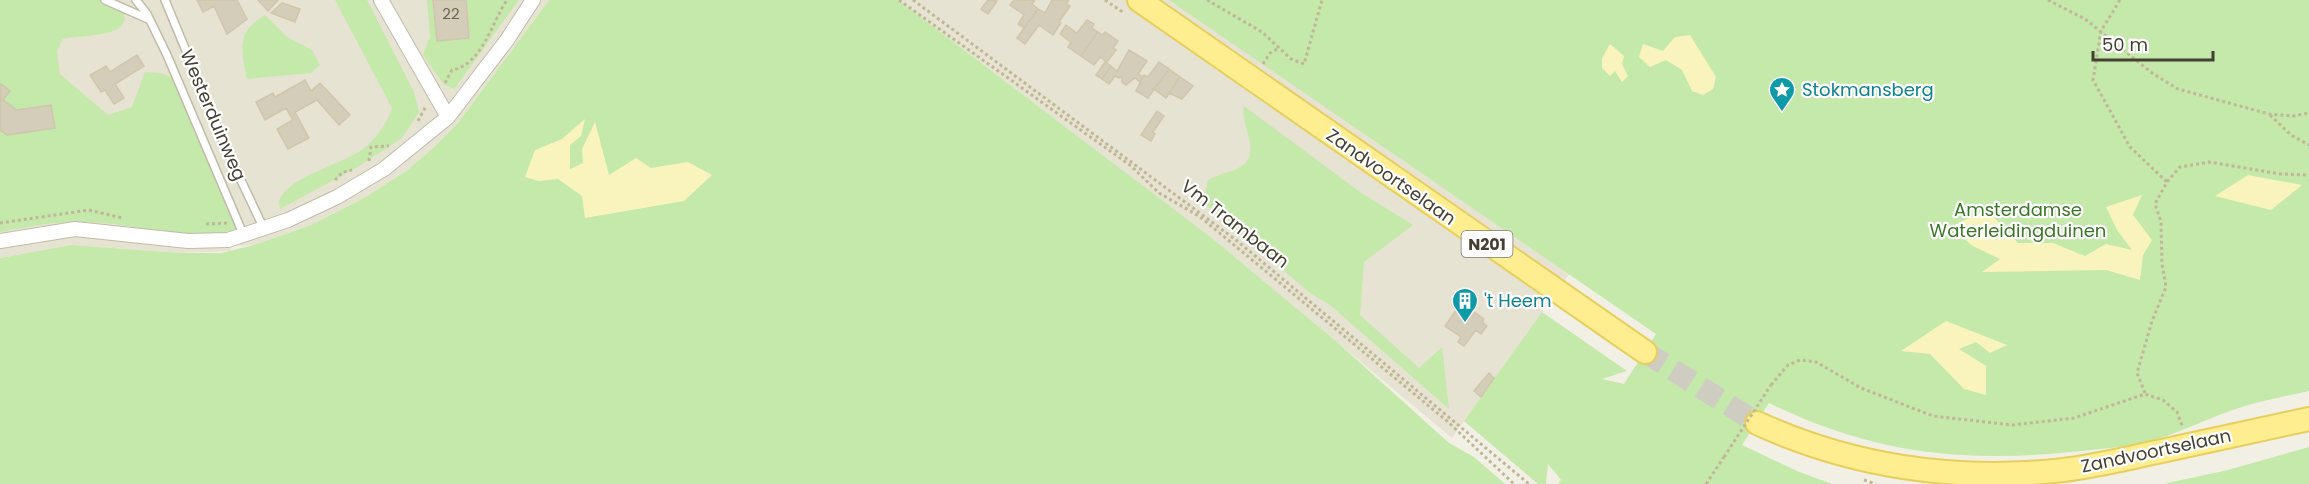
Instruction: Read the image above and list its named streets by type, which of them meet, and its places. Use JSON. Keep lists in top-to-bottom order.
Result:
{
  "streets": {
    "main road": ["Zandvoortselaan", "N201"],
    "lane": ["Westerduinweg"],
    "path": ["Vm Trambaan"]
  },
  "parks": ["Amsterdamse Waterleidingduinen"],
  "places": {
    "place": ["Stokmansberg"],
    "building": ["'t Heem"]
  },
  "house_numbers": ["22"],
  "scale_bar": "50 m"
}
